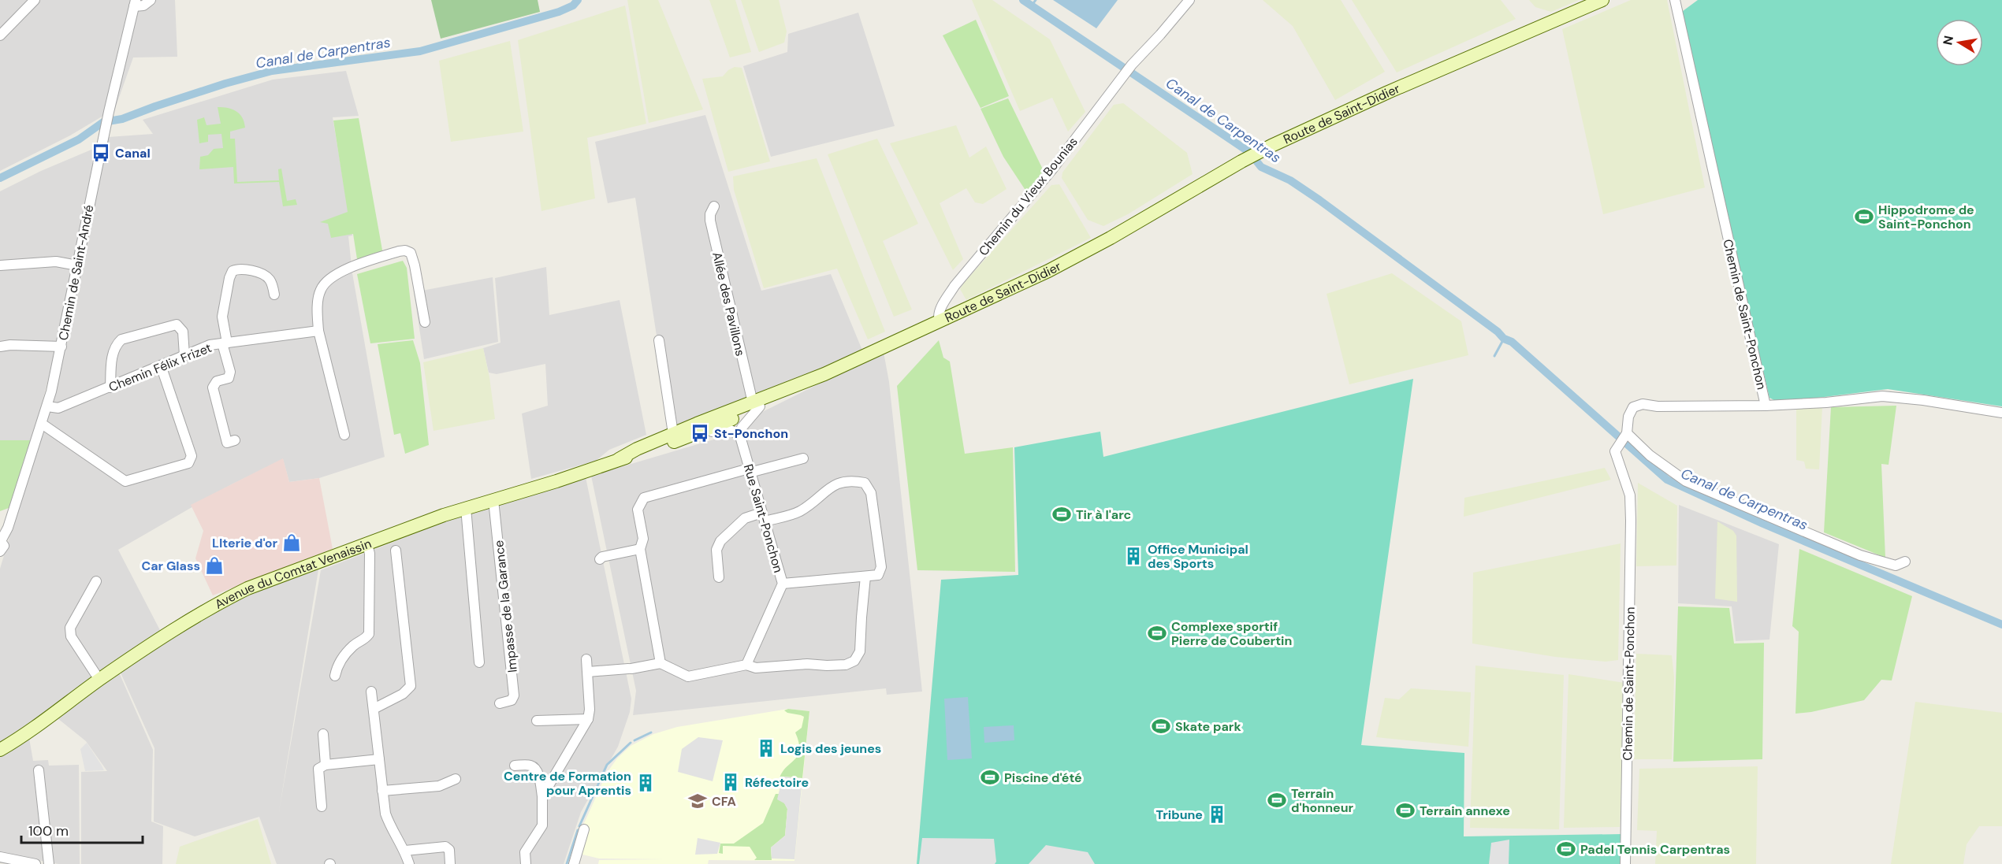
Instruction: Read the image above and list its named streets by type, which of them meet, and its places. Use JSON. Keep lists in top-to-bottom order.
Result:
{
  "streets": {
    "main road": ["Route de Saint-Didier", "Avenue du Comtat Venaissin"],
    "street": [
      "Chemin du Vieux Bounias",
      "Chemin de Saint-André",
      "Allée des Pavillons",
      "Chemin de Saint-Ponchon",
      "Chemin Félix Frizet",
      "Rue Saint-Ponchon",
      "Impasse de la Garance"
    ]
  },
  "crossings": [
    ["Route de Saint-Didier", "Chemin du Vieux Bounias"],
    ["Route de Saint-Didier", "Avenue du Comtat Venaissin"],
    ["Chemin du Vieux Bounias", "Avenue du Comtat Venaissin"],
    ["Chemin de Saint-André", "Chemin Félix Frizet"],
    ["Allée des Pavillons", "Avenue du Comtat Venaissin"],
    ["Rue Saint-Ponchon", "Avenue du Comtat Venaissin"],
    ["Avenue du Comtat Venaissin", "Impasse de la Garance"]
  ],
  "water": ["Canal de Carpentras"],
  "places": {
    "bus stop": ["Canal", "St-Ponchon"],
    "sports": [
      "Hippodrome de Saint-Ponchon",
      "Tir à l'arc",
      "Complexe sportif Pierre de Coubertin",
      "Skate park",
      "Piscine d'été",
      "Terrain d'honneur",
      "Terrain annexe",
      "Padel Tennis Carpentras"
    ],
    "shop": ["LIterie d'or", "Car Glass"],
    "building": [
      "Office Municipal des Sports",
      "Logis des jeunes",
      "Réfectoire",
      "Centre de Formation pour Aprentis",
      "Tribune"
    ],
    "school or university": ["CFA"]
  },
  "scale_bar": "100 m",
  "north": "left"
}
